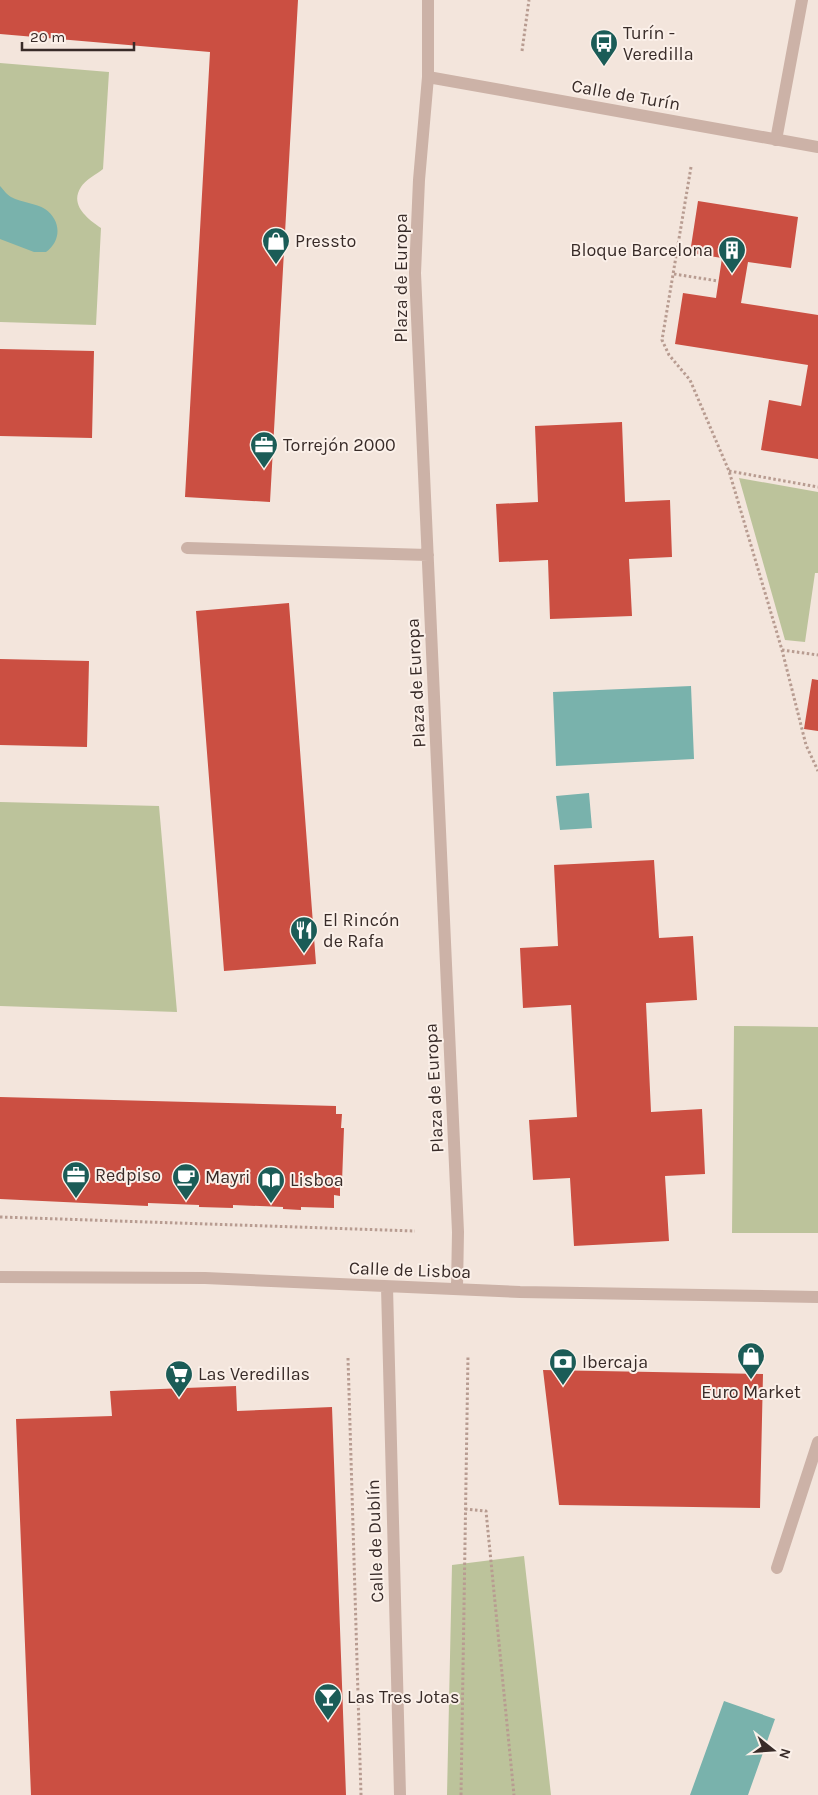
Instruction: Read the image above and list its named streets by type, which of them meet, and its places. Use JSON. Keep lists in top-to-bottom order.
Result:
{
  "streets": {
    "street": [
      "Calle de Turín",
      "Plaza de Europa",
      "Calle de Lisboa",
      "Calle de Dublín"
    ]
  },
  "crossings": [
    ["Calle de Turín", "Plaza de Europa"],
    ["Plaza de Europa", "Calle de Lisboa"],
    ["Calle de Lisboa", "Calle de Dublín"]
  ],
  "places": {
    "bus stop": ["Turín - Veredilla"],
    "shop": ["Pressto", "Euro Market"],
    "building": ["Bloque Barcelona"],
    "office": ["Torrejón 2000", "Redpiso"],
    "restaurant": ["El Rincón de Rafa"],
    "cafe": ["Mayri"],
    "library": ["Lisboa"],
    "bank": ["Ibercaja"],
    "supermarket": ["Las Veredillas"],
    "bar": ["Las Tres Jotas"]
  },
  "scale_bar": "20 m",
  "north": "right"
}
